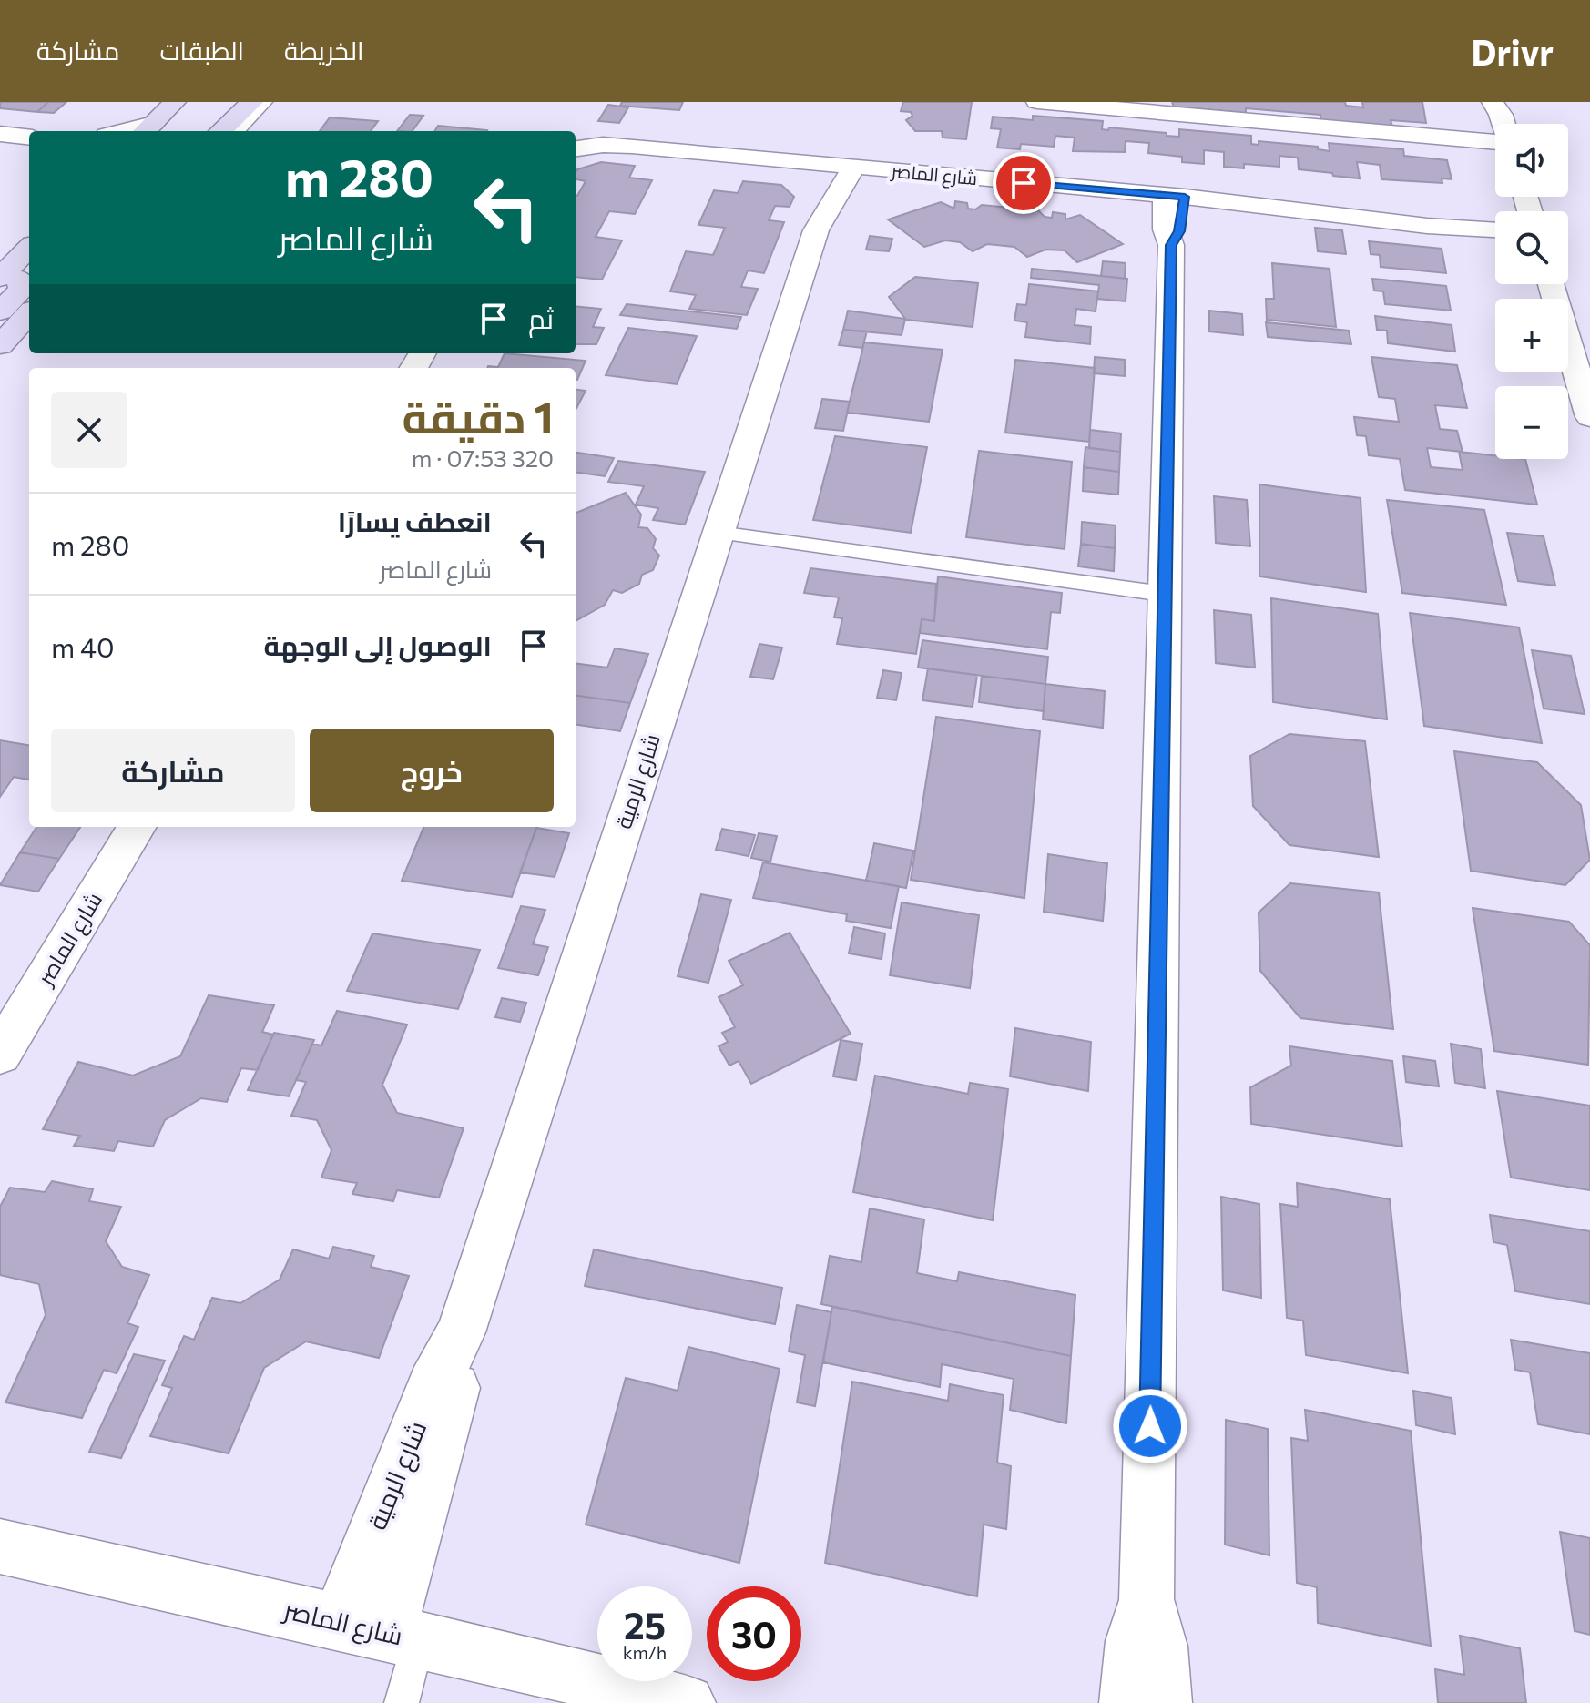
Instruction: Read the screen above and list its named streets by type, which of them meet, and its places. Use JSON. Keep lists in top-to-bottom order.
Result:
{
  "streets": {
    "street": ["شارع الماصر", "شارع الرمية"]
  },
  "crossings": [
    ["شارع الماصر", "شارع الرمية"]
  ],
  "page": {
    "header": "Drivr",
    "nav": ["الخريطة", "الطبقات", "مشاركة"],
    "map_buttons": ["+", "−"],
    "turn": ["280 m", "شارع الماصر"],
    "then": "ثم",
    "heading": ["1 دقيقة", "320 m · 07:53"],
    "list": [
      {
        "name": "انعطف يسارًا",
        "note": "شارع الماصر",
        "value": "280 m"
      },
      {
        "name": "الوصول إلى الوجهة",
        "value": "40 m"
      }
    ],
    "buttons": ["خروج", "مشاركة"],
    "speed": "25 km/h",
    "limit": "30"
  }
}
